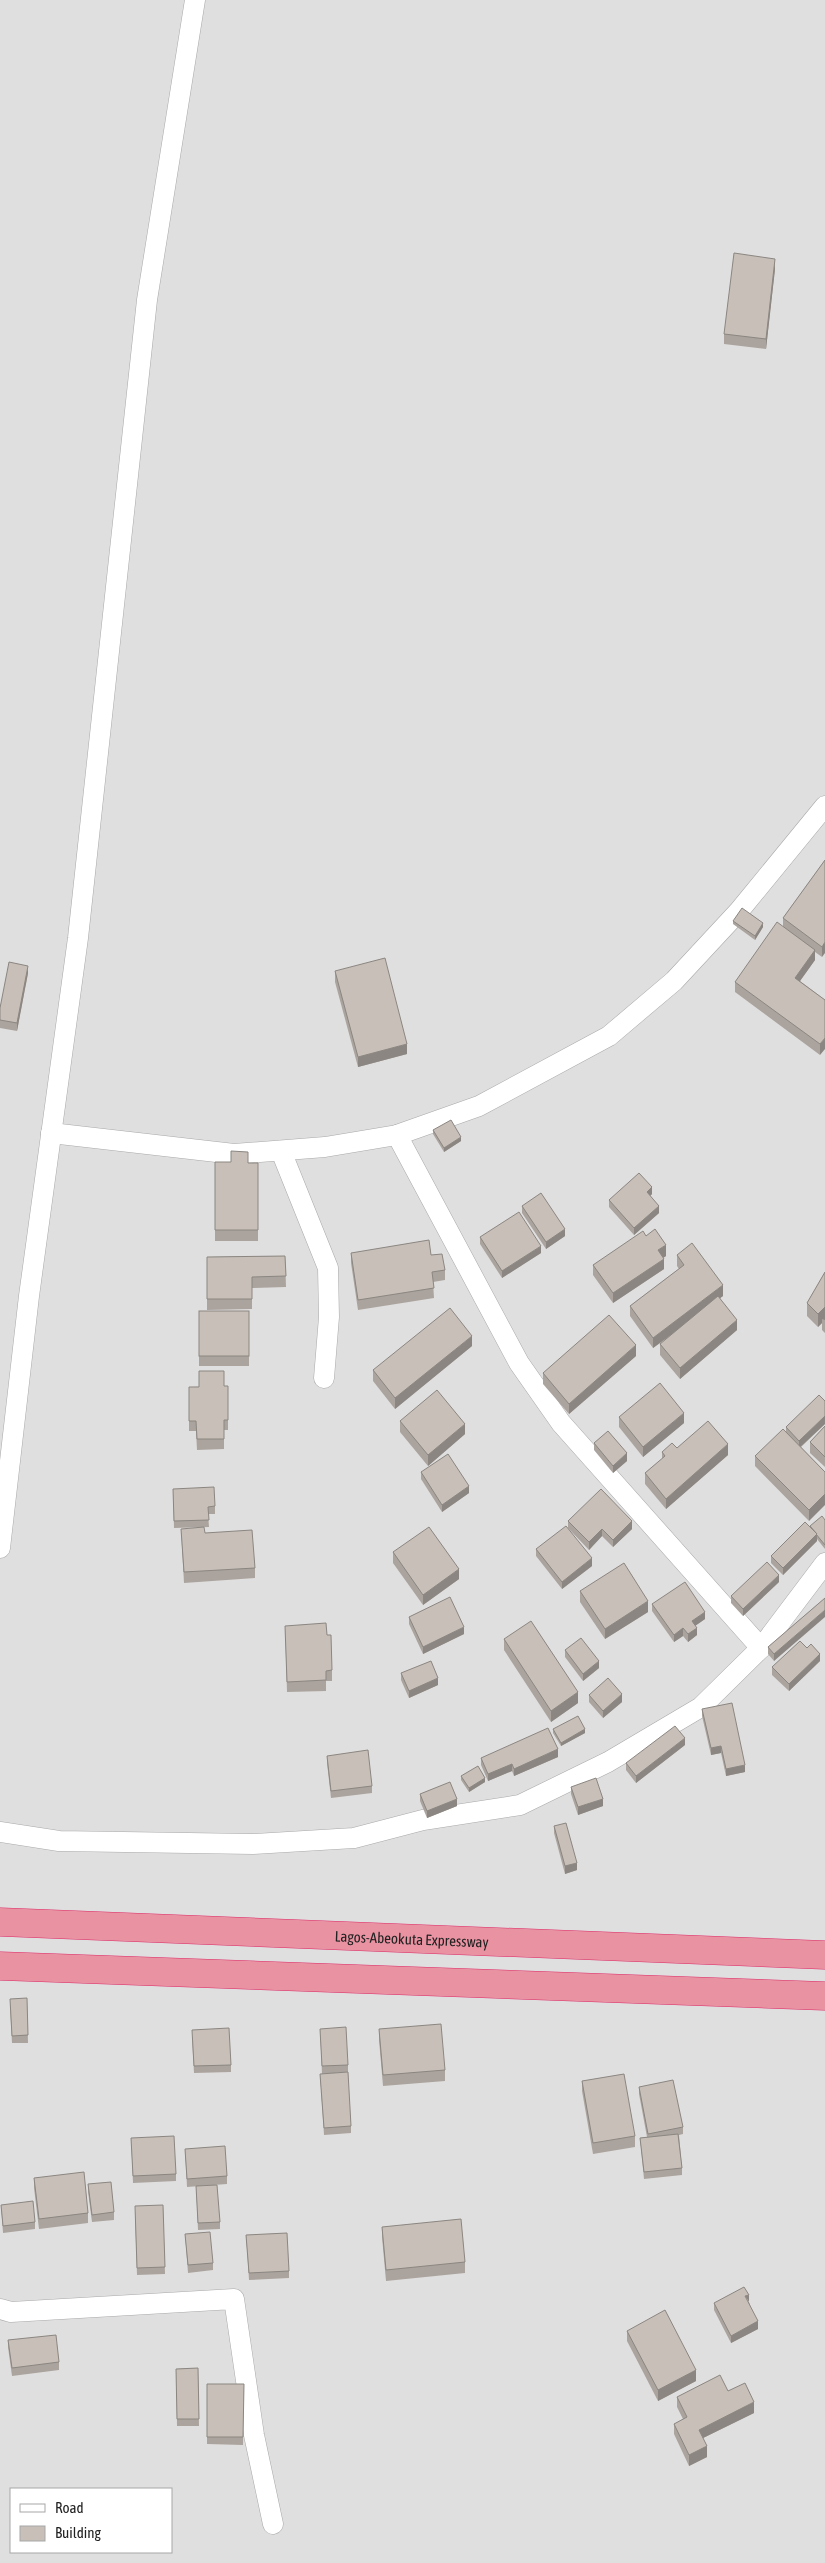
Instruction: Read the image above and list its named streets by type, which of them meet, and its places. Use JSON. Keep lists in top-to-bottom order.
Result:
{
  "streets": {
    "highway": ["Lagos-Abeokuta Expressway"]
  },
  "legend": ["Road", "Building"]
}
